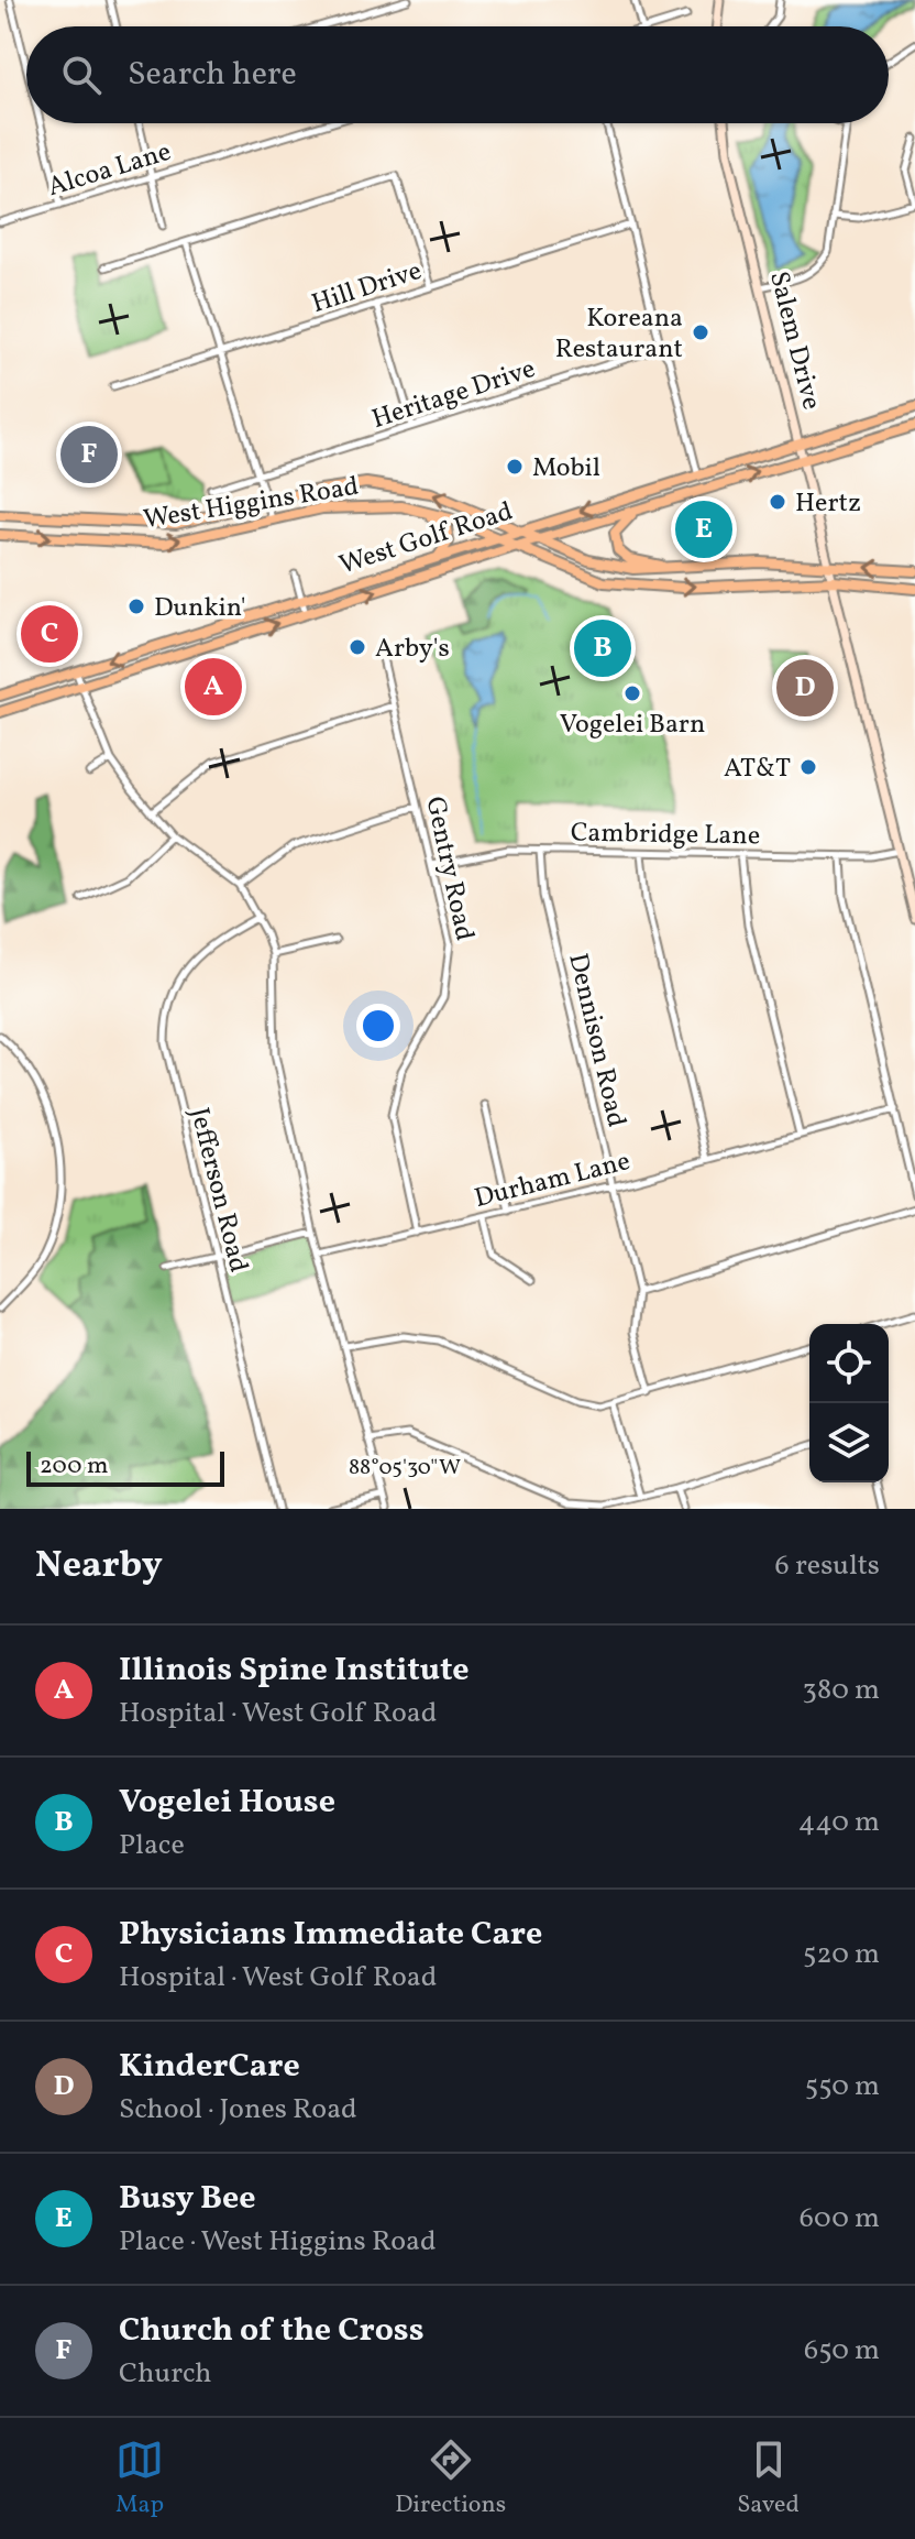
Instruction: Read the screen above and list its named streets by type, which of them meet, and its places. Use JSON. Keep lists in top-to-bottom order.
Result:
{
  "streets": {
    "main road": ["West Higgins Road", "West Golf Road"],
    "street": [
      "Alcoa Lane",
      "Hill Drive",
      "Salem Drive",
      "Heritage Drive",
      "Cambridge Lane",
      "Gentry Road",
      "Dennison Road",
      "Durham Lane",
      "Jefferson Road"
    ]
  },
  "crossings": [
    ["Salem Drive", "West Higgins Road"],
    ["Salem Drive", "West Golf Road"],
    ["Salem Drive", "Cambridge Lane"],
    ["West Higgins Road", "West Golf Road"],
    ["Cambridge Lane", "Gentry Road"],
    ["Cambridge Lane", "Dennison Road"],
    ["Gentry Road", "Durham Lane"],
    ["Dennison Road", "Durham Lane"]
  ],
  "places": [
    "Koreana Restaurant",
    "Mobil",
    "Hertz",
    "Dunkin'",
    "Arby's",
    "Vogelei Barn",
    "AT&T"
  ],
  "scale_bar": "200 m",
  "page": {
    "search": "Search here",
    "pins": [
      "F",
      "E",
      "C",
      "B",
      "A",
      "D"
    ],
    "scale": "200 m",
    "heading": ["Nearby", "6 results"],
    "list": [
      {
        "mark": "A",
        "name": "Illinois Spine Institute",
        "note": "Hospital · West Golf Road",
        "value": "380 m"
      },
      {
        "mark": "B",
        "name": "Vogelei House",
        "note": "Place",
        "value": "440 m"
      },
      {
        "mark": "C",
        "name": "Physicians Immediate Care",
        "note": "Hospital · West Golf Road",
        "value": "520 m"
      },
      {
        "mark": "D",
        "name": "KinderCare",
        "note": "School · Jones Road",
        "value": "550 m"
      },
      {
        "mark": "E",
        "name": "Busy Bee",
        "note": "Place · West Higgins Road",
        "value": "600 m"
      },
      {
        "mark": "F",
        "name": "Church of the Cross",
        "note": "Church",
        "value": "650 m"
      }
    ],
    "nav": ["Map", "Directions", "Saved"]
  },
  "coordinates": ["88°05'30\"W"]
}
